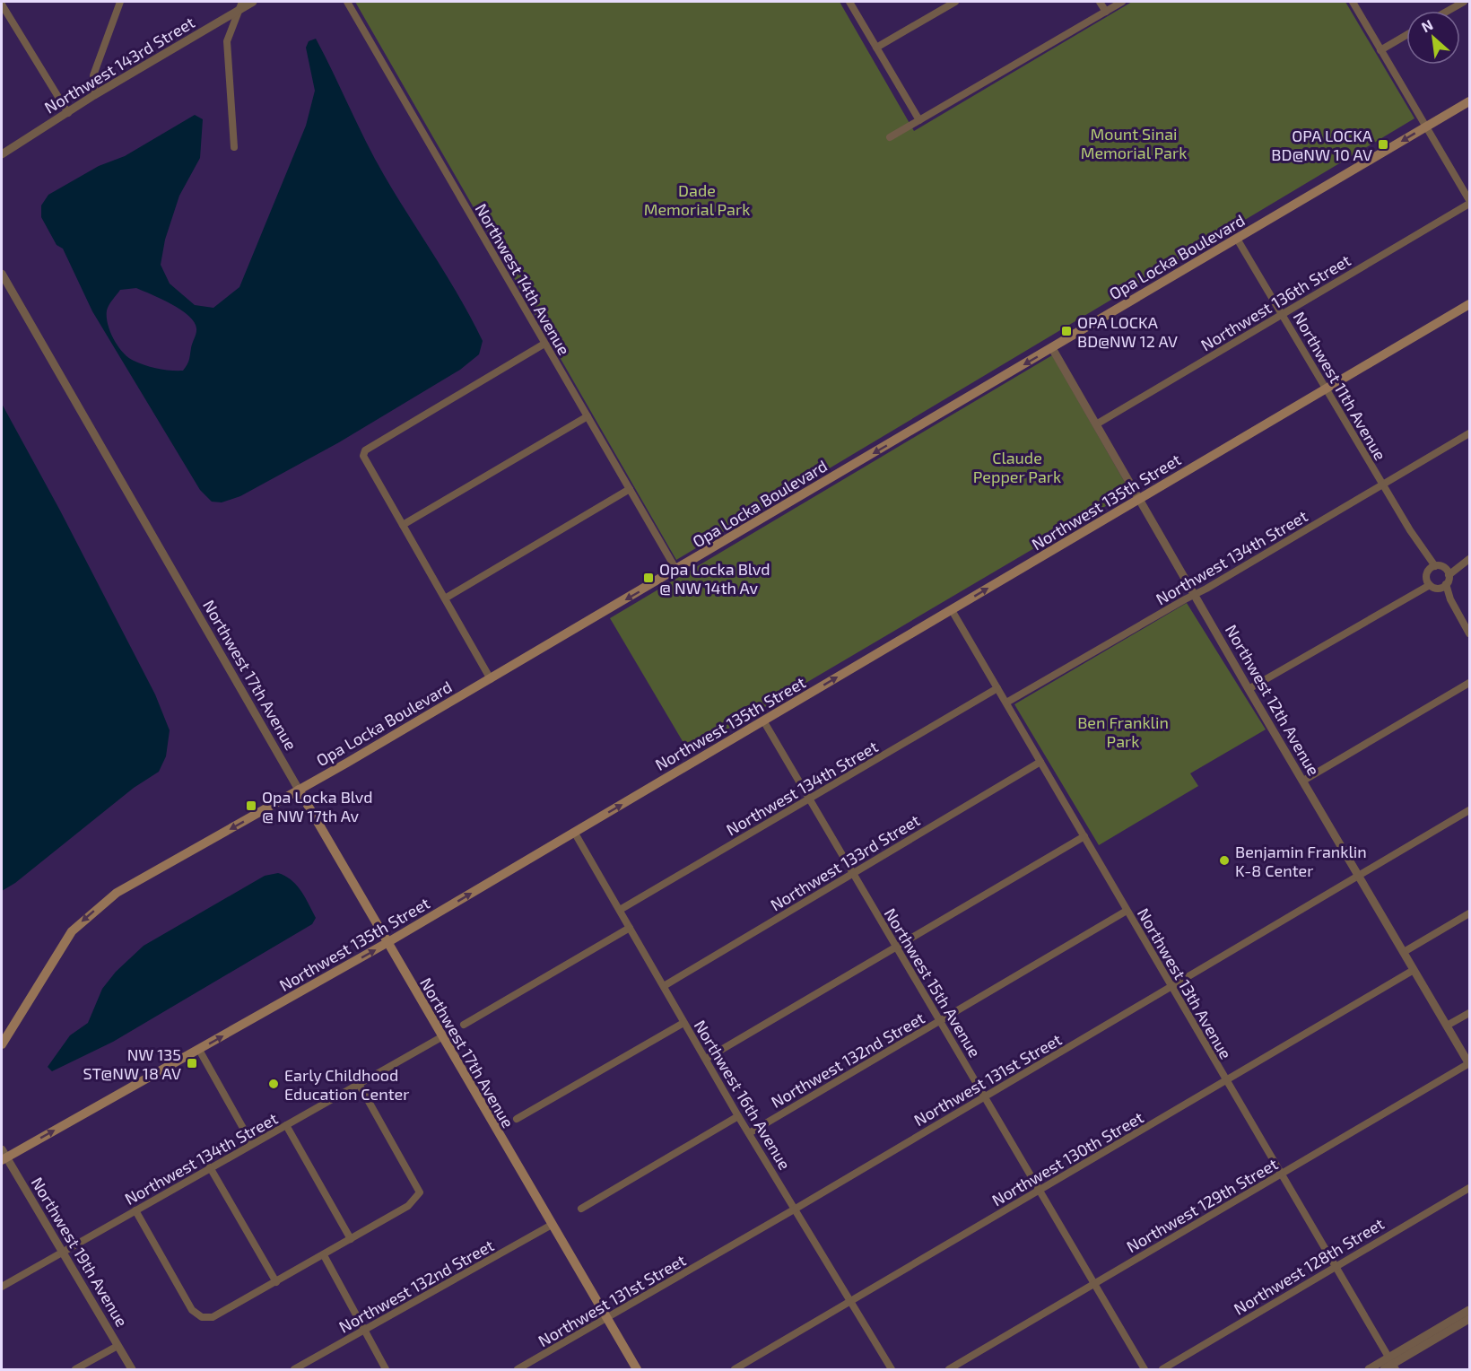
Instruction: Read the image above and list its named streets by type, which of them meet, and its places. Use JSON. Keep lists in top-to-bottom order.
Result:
{
  "streets": {
    "main road": ["Opa Locka Boulevard", "Northwest 135th Street", "Northwest 17th Avenue"],
    "street": [
      "Northwest 143rd Street",
      "Northwest 14th Avenue",
      "Northwest 136th Street",
      "Northwest 11th Avenue",
      "Northwest 134th Street",
      "Northwest 12th Avenue",
      "Northwest 133rd Street",
      "Northwest 15th Avenue",
      "Northwest 13th Avenue",
      "Northwest 132nd Street",
      "Northwest 131st Street",
      "Northwest 16th Avenue",
      "Northwest 130th Street",
      "Northwest 129th Street",
      "Northwest 19th Avenue",
      "Northwest 128th Street"
    ]
  },
  "crossings": [
    ["Opa Locka Boulevard", "Northwest 14th Avenue"],
    ["Opa Locka Boulevard", "Northwest 11th Avenue"],
    ["Opa Locka Boulevard", "Northwest 17th Avenue"],
    ["Opa Locka Boulevard", "Northwest 12th Avenue"],
    ["Northwest 136th Street", "Northwest 11th Avenue"],
    ["Northwest 136th Street", "Northwest 12th Avenue"],
    ["Northwest 11th Avenue", "Northwest 135th Street"],
    ["Northwest 11th Avenue", "Northwest 134th Street"],
    ["Northwest 135th Street", "Northwest 17th Avenue"],
    ["Northwest 135th Street", "Northwest 12th Avenue"],
    ["Northwest 135th Street", "Northwest 15th Avenue"],
    ["Northwest 135th Street", "Northwest 13th Avenue"],
    ["Northwest 135th Street", "Northwest 16th Avenue"],
    ["Northwest 135th Street", "Northwest 19th Avenue"],
    ["Northwest 134th Street", "Northwest 17th Avenue"],
    ["Northwest 134th Street", "Northwest 12th Avenue"],
    ["Northwest 134th Street", "Northwest 15th Avenue"],
    ["Northwest 134th Street", "Northwest 13th Avenue"],
    ["Northwest 134th Street", "Northwest 16th Avenue"],
    ["Northwest 134th Street", "Northwest 19th Avenue"],
    ["Northwest 17th Avenue", "Northwest 132nd Street"],
    ["Northwest 17th Avenue", "Northwest 131st Street"],
    ["Northwest 12th Avenue", "Northwest 131st Street"],
    ["Northwest 12th Avenue", "Northwest 130th Street"],
    ["Northwest 12th Avenue", "Northwest 129th Street"],
    ["Northwest 133rd Street", "Northwest 15th Avenue"],
    ["Northwest 133rd Street", "Northwest 13th Avenue"],
    ["Northwest 133rd Street", "Northwest 16th Avenue"],
    ["Northwest 15th Avenue", "Northwest 132nd Street"],
    ["Northwest 15th Avenue", "Northwest 131st Street"],
    ["Northwest 15th Avenue", "Northwest 130th Street"],
    ["Northwest 15th Avenue", "Northwest 129th Street"],
    ["Northwest 13th Avenue", "Northwest 132nd Street"],
    ["Northwest 13th Avenue", "Northwest 131st Street"],
    ["Northwest 13th Avenue", "Northwest 130th Street"],
    ["Northwest 13th Avenue", "Northwest 129th Street"],
    ["Northwest 13th Avenue", "Northwest 128th Street"],
    ["Northwest 132nd Street", "Northwest 16th Avenue"],
    ["Northwest 131st Street", "Northwest 16th Avenue"],
    ["Northwest 16th Avenue", "Northwest 130th Street"]
  ],
  "one_way": ["Opa Locka Boulevard", "Northwest 135th Street"],
  "parks": [
    "Mount Sinai Memorial Park",
    "Dade Memorial Park",
    "Claude Pepper Park",
    "Ben Franklin Park"
  ],
  "places": {
    "transit": [
      "OPA LOCKA BD@NW 10 AV",
      "OPA LOCKA BD@NW 12 AV",
      "Opa Locka Blvd @ NW 14th Av",
      "Opa Locka Blvd @ NW 17th Av",
      "NW 135 ST@NW 18 AV"
    ],
    "other": ["Benjamin Franklin K-8 Center", "Early Childhood Education Center"]
  },
  "north": "top left"
}
